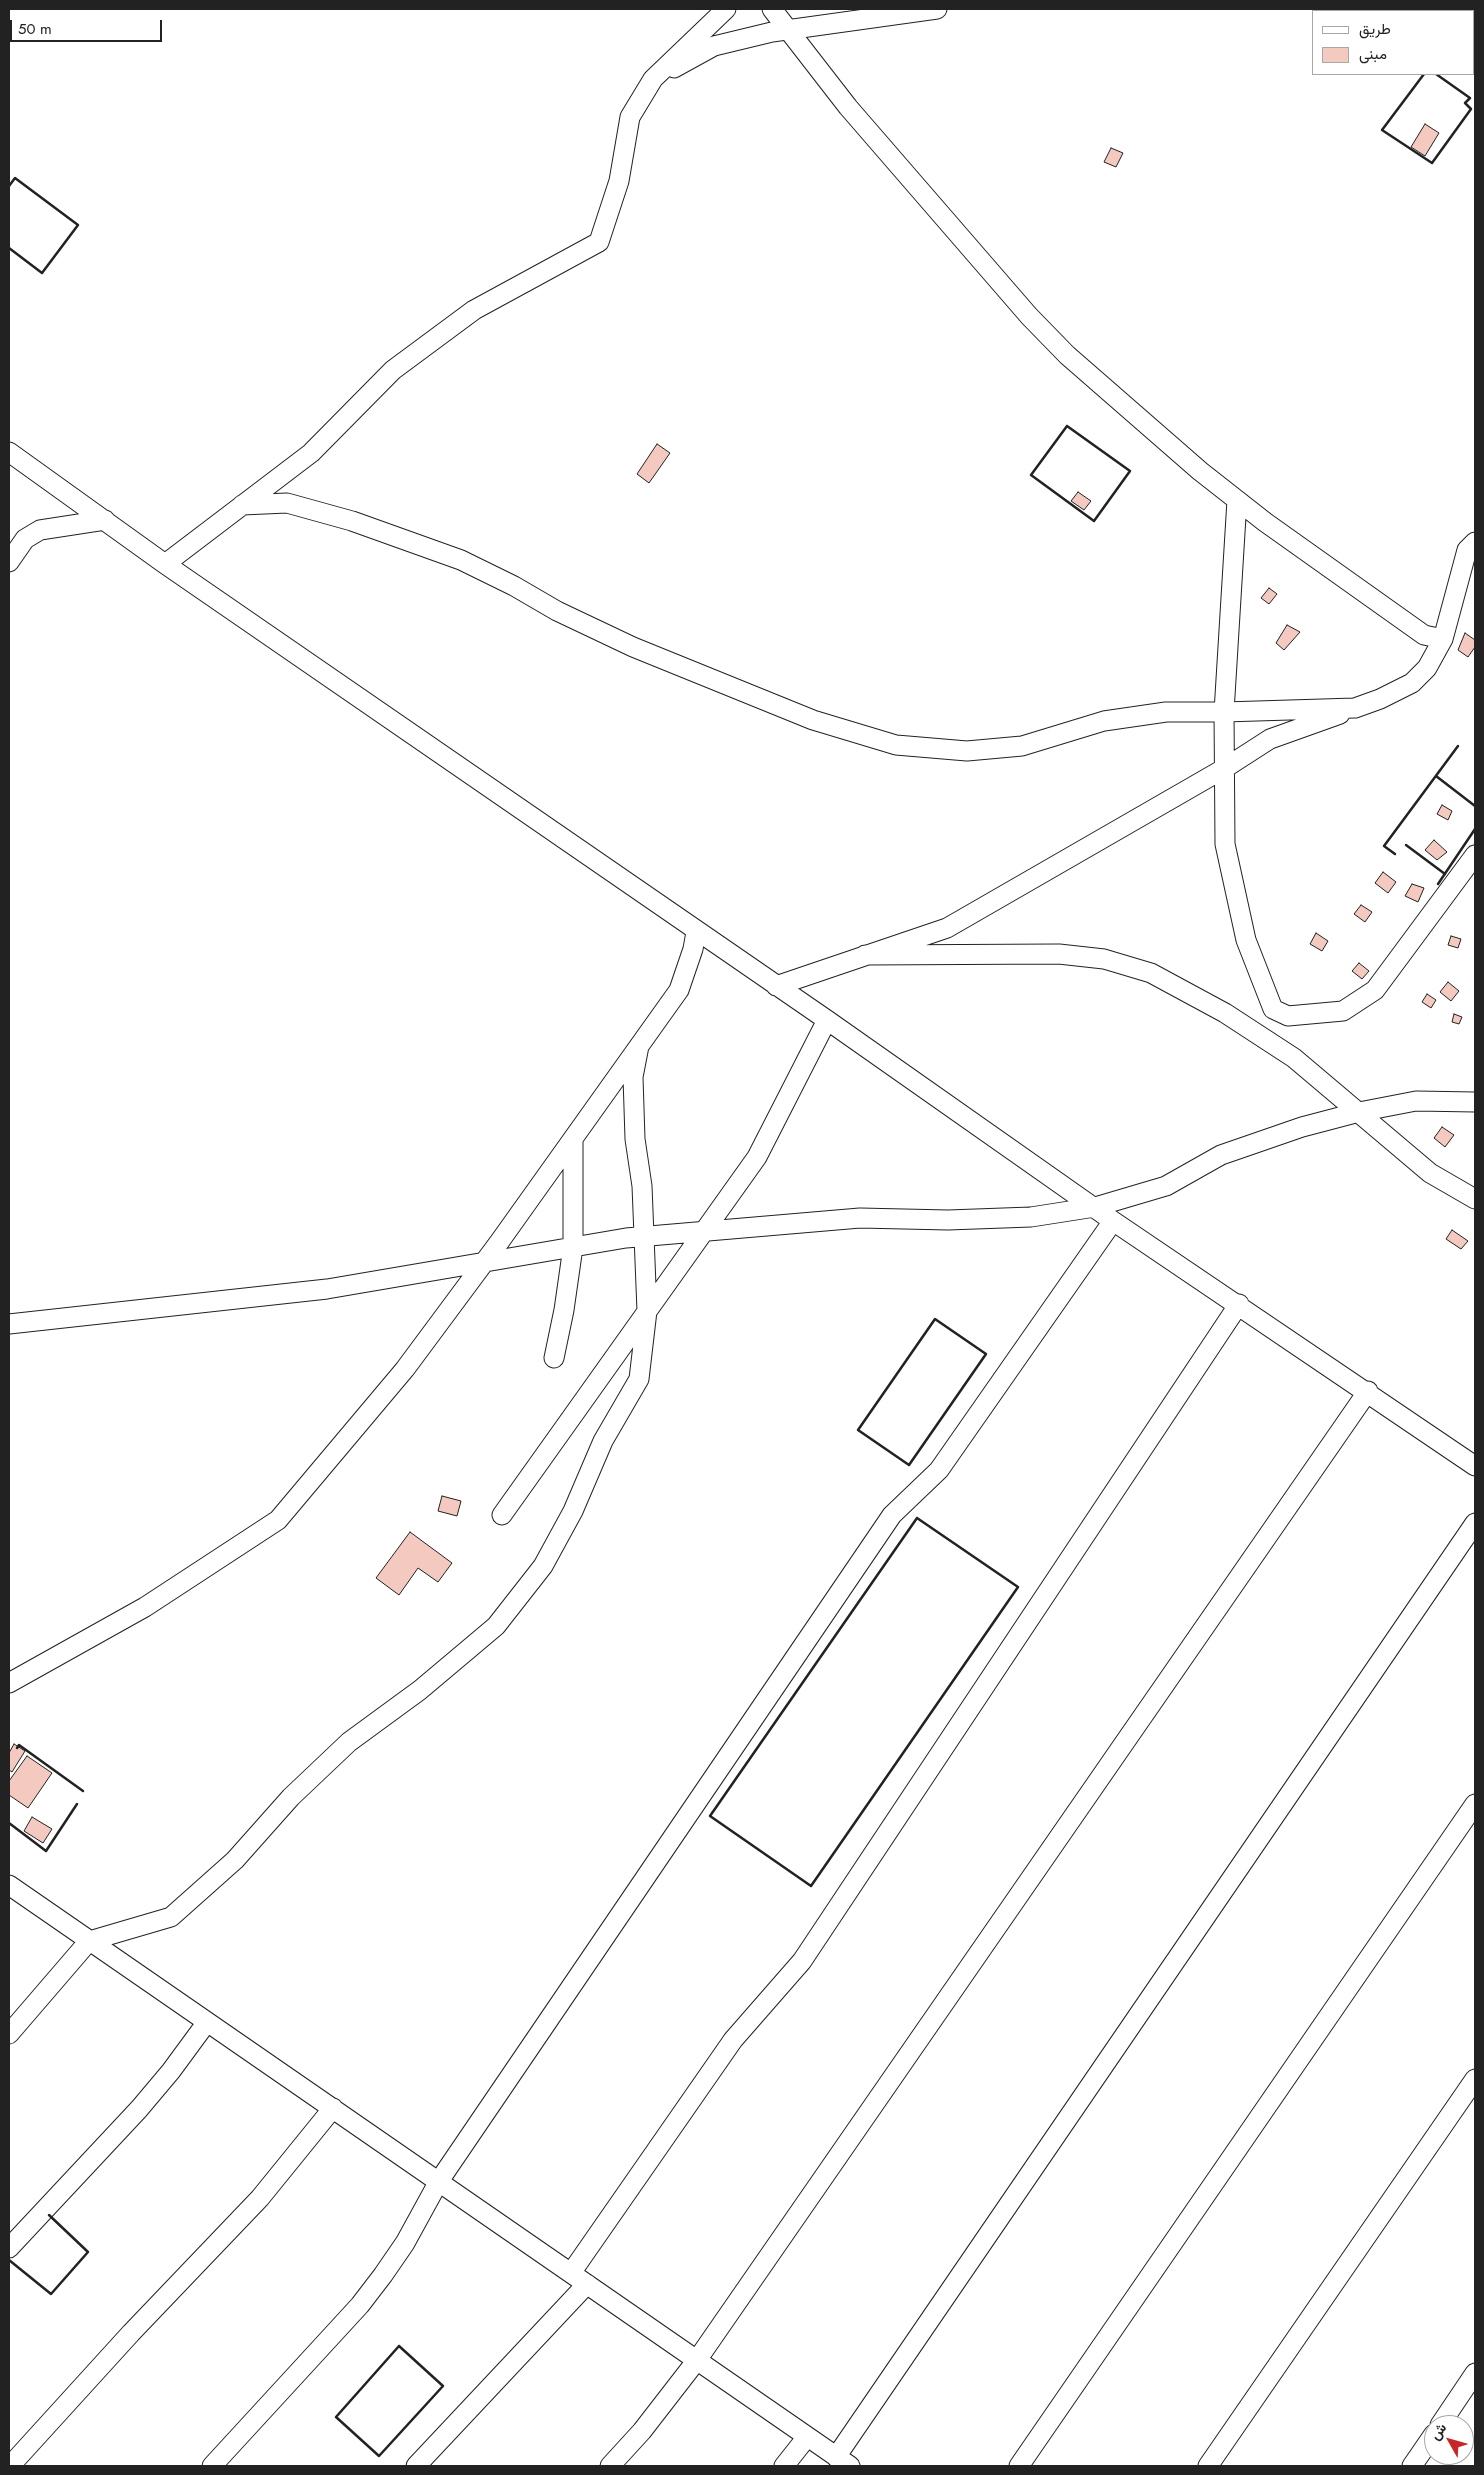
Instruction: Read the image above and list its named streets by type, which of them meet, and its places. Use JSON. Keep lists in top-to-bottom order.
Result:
{
  "legend": ["طريق", "مبنى"],
  "scale_bar": "50 m",
  "north": "top left"
}
